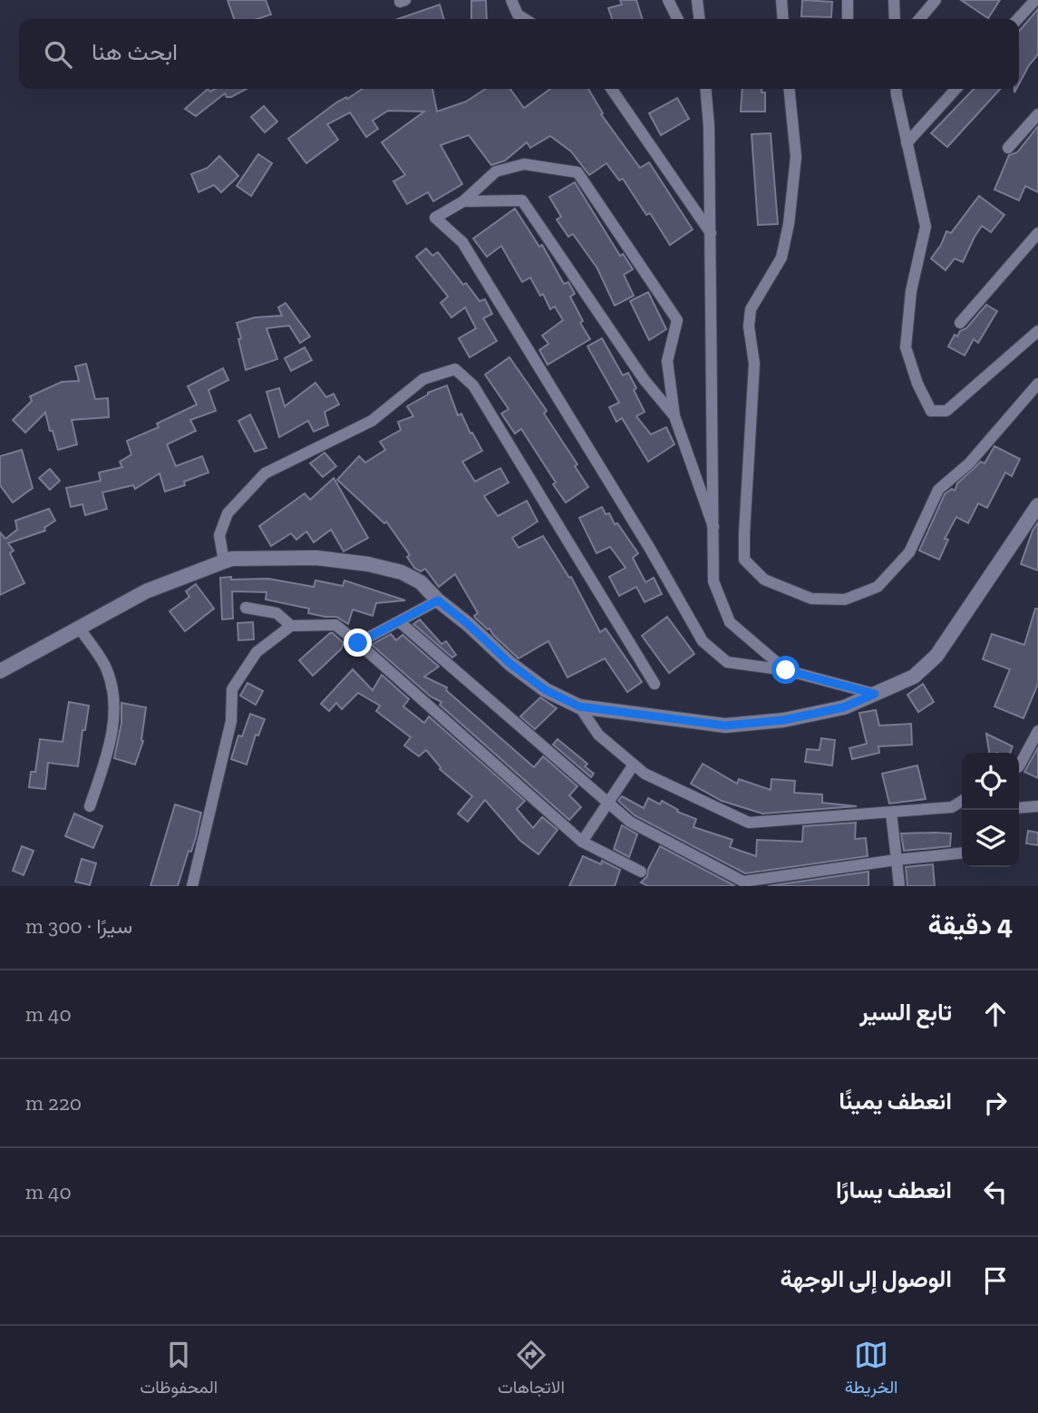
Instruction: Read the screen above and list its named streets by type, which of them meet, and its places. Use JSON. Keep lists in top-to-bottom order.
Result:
{
  "page": {
    "search": "ابحث هنا",
    "heading": ["4 دقيقة", "سيرًا · 300 m"],
    "list": [
      ["تابع السير", "40 m"],
      ["انعطف يمينًا", "220 m"],
      ["انعطف يسارًا", "40 m"],
      "الوصول إلى الوجهة"
    ],
    "nav": ["الخريطة", "الاتجاهات", "المحفوظات"]
  }
}
